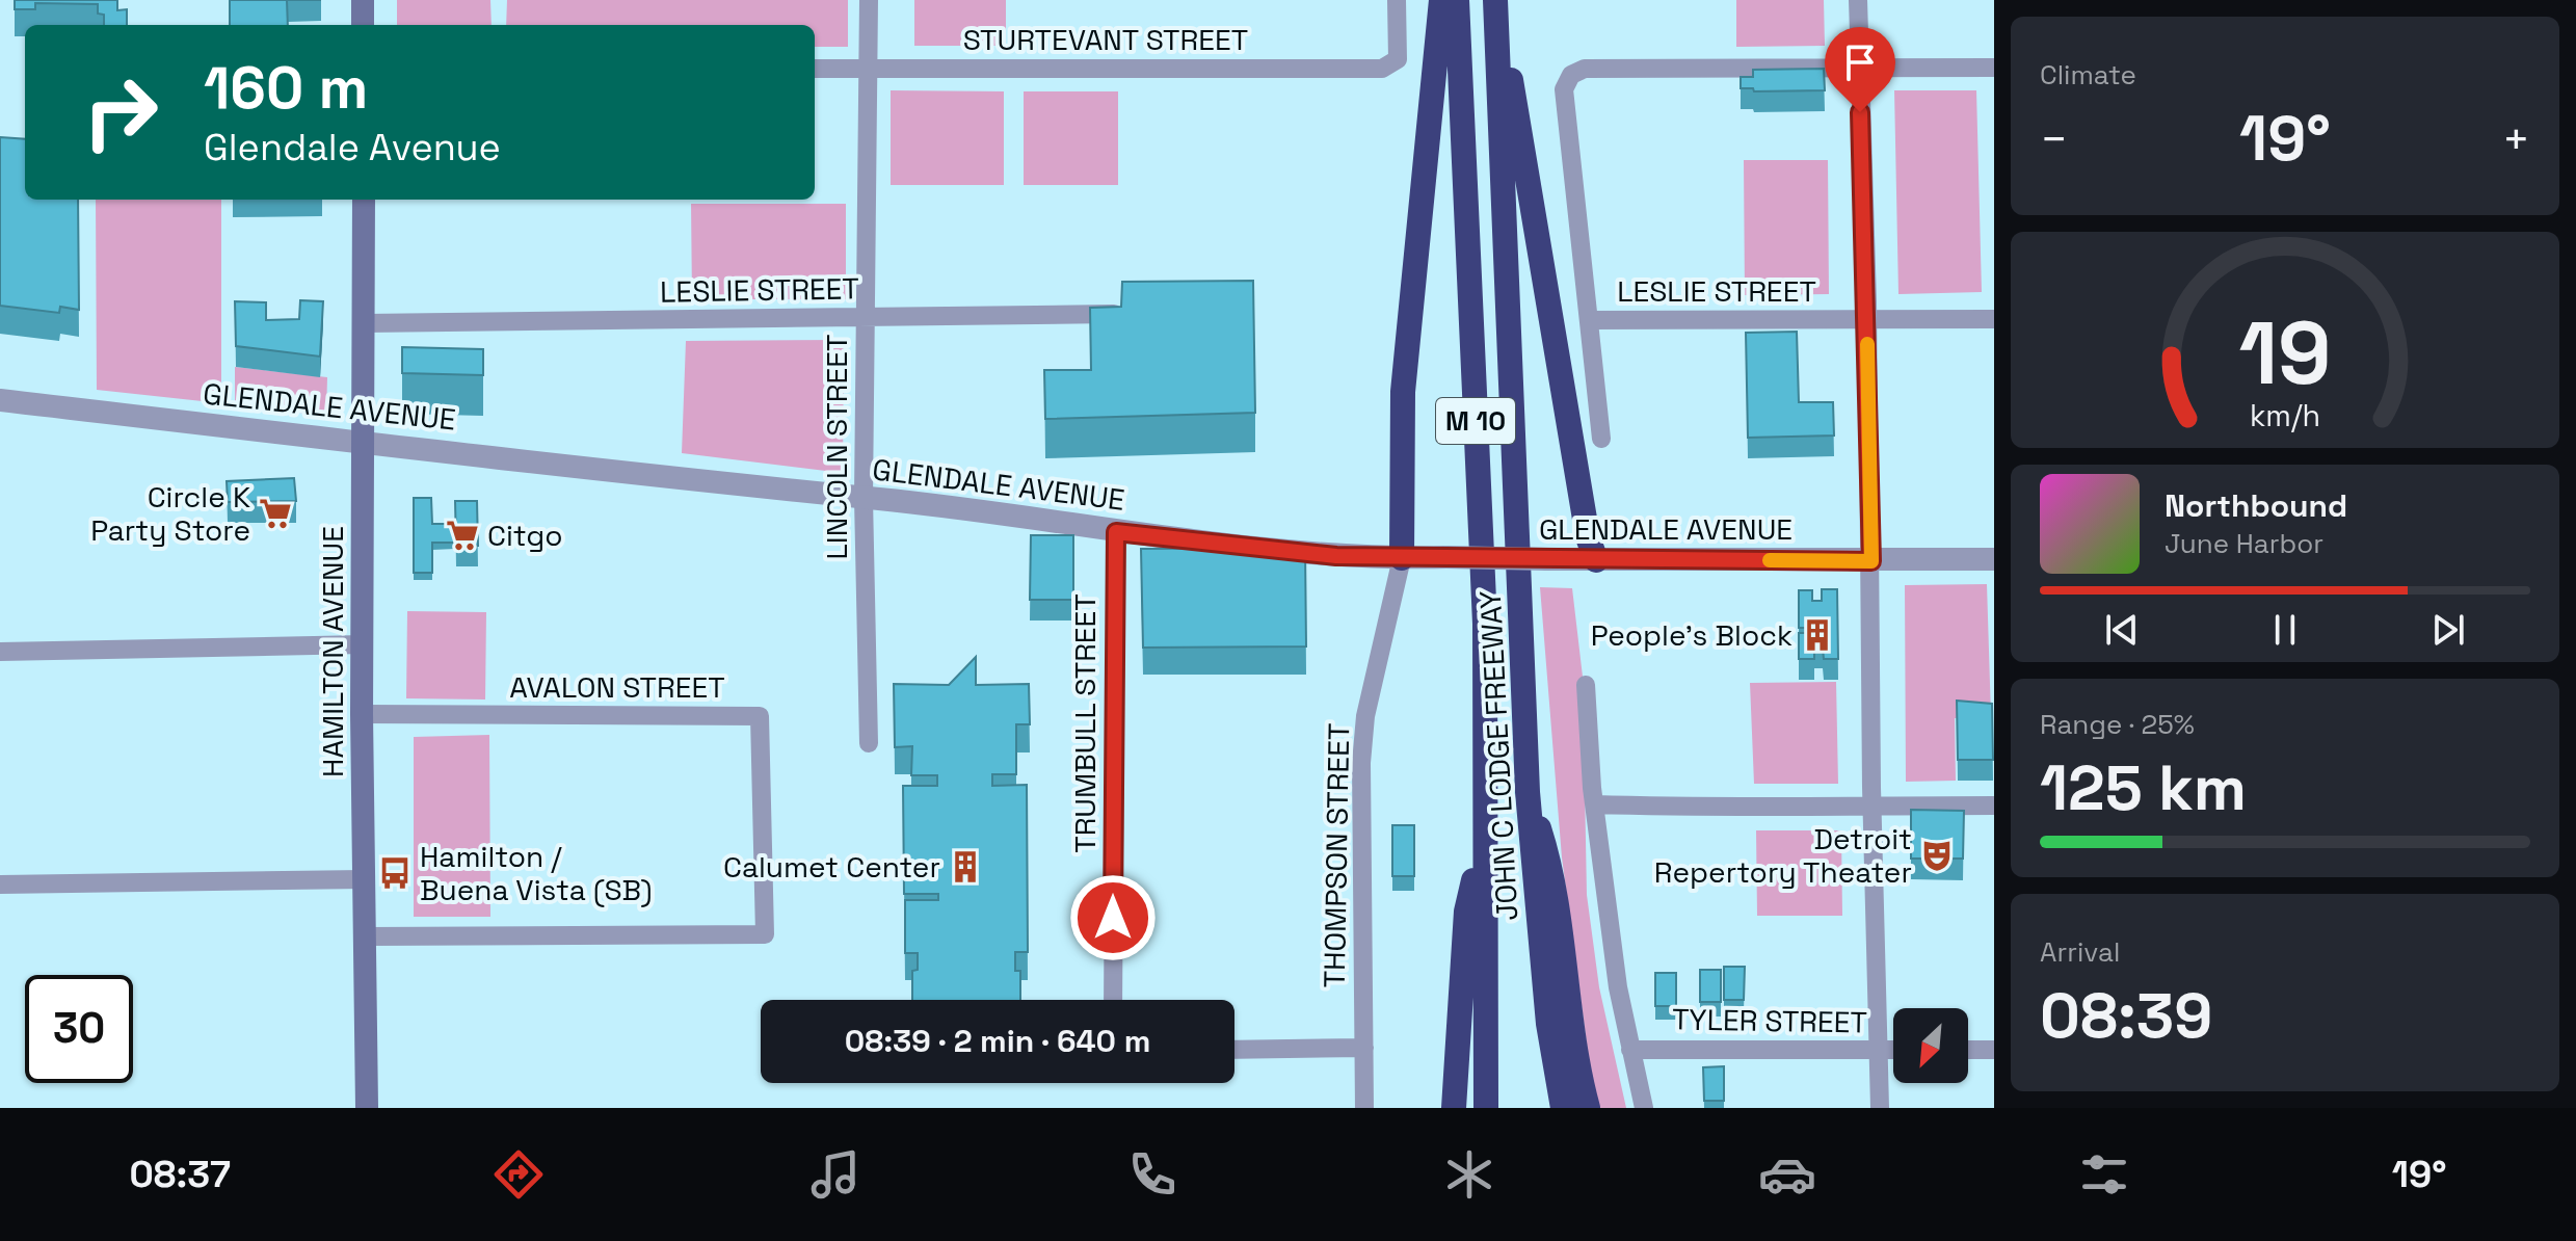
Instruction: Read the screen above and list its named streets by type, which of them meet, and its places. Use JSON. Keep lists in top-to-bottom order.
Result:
{
  "streets": {
    "highway": ["M 10", "JOHN C LODGE FREEWAY"],
    "main road": ["HAMILTON AVENUE"],
    "street": [
      "STURTEVANT STREET",
      "LESLIE STREET",
      "GLENDALE AVENUE",
      "LINCOLN STREET",
      "AVALON STREET",
      "TRUMBULL STREET",
      "THOMPSON STREET",
      "TYLER STREET"
    ]
  },
  "crossings": [
    ["STURTEVANT STREET", "LINCOLN STREET"],
    ["LESLIE STREET", "LINCOLN STREET"],
    ["LESLIE STREET", "HAMILTON AVENUE"],
    ["GLENDALE AVENUE", "LINCOLN STREET"],
    ["GLENDALE AVENUE", "HAMILTON AVENUE"],
    ["GLENDALE AVENUE", "TRUMBULL STREET"],
    ["GLENDALE AVENUE", "THOMPSON STREET"],
    ["HAMILTON AVENUE", "AVALON STREET"]
  ],
  "places": {
    "supermarket": ["Circle K Party Store", "Citgo"],
    "building": ["People's Block", "Calumet Center"],
    "theatre": ["Detroit Repertory Theater"],
    "bus stop": ["Hamilton / Buena Vista (SB)"]
  },
  "north": "bottom left",
  "page": {
    "tile": [
      "Climate",
      ["Range · 25%", "125 km"],
      ["Arrival", "08:39"]
    ],
    "turn": ["160 m", "Glendale Avenue"],
    "heat": ["−", "19°", "+"],
    "song": ["Northbound", "June Harbor"],
    "limit": "30",
    "trip": "08:39 · 2 min · 640 m",
    "tabs": ["08:37", "19°"],
    "gauge": ["19", "km/h"]
  }
}
